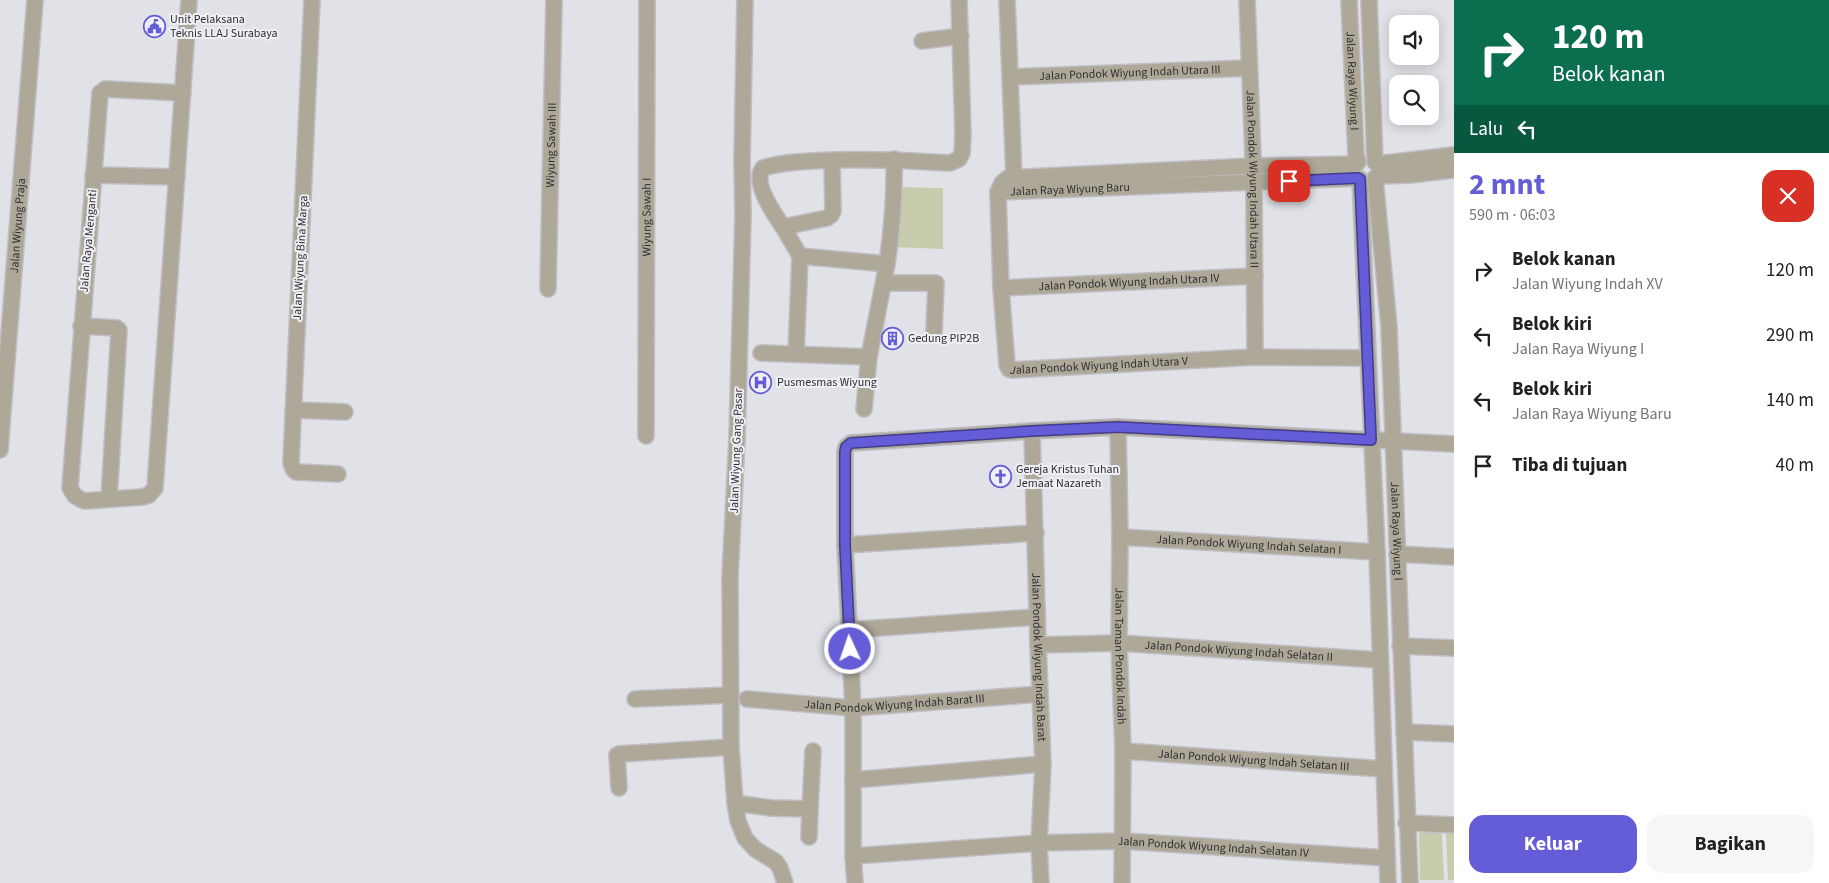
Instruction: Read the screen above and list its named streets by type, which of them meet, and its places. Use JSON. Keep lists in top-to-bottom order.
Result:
{
  "streets": {
    "street": [
      "Jalan Pondok Wiyung Indah Utara III",
      "Jalan Raya Wiyung I",
      "Wiyung Sawah III",
      "Jalan Pondok Wiyung Indah Utara II",
      "Jalan Raya Wiyung Baru",
      "Wiyung Sawah I",
      "Jalan Wiyung Praja",
      "Jalan Raya Menganti",
      "Jalan Wiyung Bina Marga",
      "Jalan Pondok Wiyung Indah Utara IV",
      "Jalan Pondok Wiyung Indah Utara V",
      "Jalan Wiyung Gang Pasar",
      "Jalan Pondok Wiyung Indah Selatan I",
      "Jalan Pondok Wiyung Indah Selatan II",
      "Jalan Taman Pondok Indah",
      "Jalan Pondok Wiyung Indah Barat",
      "Jalan Pondok Wiyung Indah Barat III",
      "Jalan Pondok Wiyung Indah Selatan III",
      "Jalan Pondok Wiyung Indah Selatan IV"
    ]
  },
  "crossings": [
    ["Jalan Pondok Wiyung Indah Utara III", "Jalan Pondok Wiyung Indah Utara II"],
    ["Jalan Raya Wiyung I", "Jalan Raya Wiyung Baru"],
    ["Jalan Raya Wiyung I", "Jalan Pondok Wiyung Indah Utara V"],
    ["Jalan Raya Wiyung I", "Jalan Pondok Wiyung Indah Selatan I"],
    ["Jalan Raya Wiyung I", "Jalan Pondok Wiyung Indah Selatan II"],
    ["Jalan Raya Wiyung I", "Jalan Pondok Wiyung Indah Selatan III"],
    ["Jalan Raya Wiyung I", "Jalan Pondok Wiyung Indah Selatan IV"],
    ["Jalan Pondok Wiyung Indah Utara II", "Jalan Raya Wiyung Baru"],
    ["Jalan Pondok Wiyung Indah Utara II", "Jalan Pondok Wiyung Indah Utara IV"],
    ["Jalan Pondok Wiyung Indah Utara II", "Jalan Pondok Wiyung Indah Utara V"],
    ["Jalan Raya Wiyung Baru", "Jalan Pondok Wiyung Indah Utara V"],
    ["Jalan Pondok Wiyung Indah Utara IV", "Jalan Pondok Wiyung Indah Utara V"],
    ["Jalan Pondok Wiyung Indah Selatan I", "Jalan Taman Pondok Indah"],
    ["Jalan Pondok Wiyung Indah Selatan II", "Jalan Taman Pondok Indah"],
    ["Jalan Pondok Wiyung Indah Selatan II", "Jalan Pondok Wiyung Indah Barat"],
    ["Jalan Taman Pondok Indah", "Jalan Pondok Wiyung Indah Selatan III"],
    ["Jalan Taman Pondok Indah", "Jalan Pondok Wiyung Indah Selatan IV"],
    ["Jalan Pondok Wiyung Indah Barat", "Jalan Pondok Wiyung Indah Barat III"],
    ["Jalan Pondok Wiyung Indah Barat", "Jalan Pondok Wiyung Indah Selatan IV"]
  ],
  "places": {
    "public building": ["Unit Pelaksana Teknis LLAJ Surabaya"],
    "building": ["Gedung PIP2B"],
    "hospital": ["Pusmesmas Wiyung"],
    "church": ["Gereja Kristus Tuhan Jemaat Nazareth"]
  },
  "page": {
    "turn": ["120 m", "Belok kanan"],
    "then": "Lalu",
    "heading": ["2 mnt", "590 m · 06:03"],
    "list": [
      {
        "name": "Belok kanan",
        "note": "Jalan Wiyung Indah XV",
        "value": "120 m"
      },
      {
        "name": "Belok kiri",
        "note": "Jalan Raya Wiyung I",
        "value": "290 m"
      },
      {
        "name": "Belok kiri",
        "note": "Jalan Raya Wiyung Baru",
        "value": "140 m"
      },
      {
        "name": "Tiba di tujuan",
        "value": "40 m"
      }
    ],
    "buttons": ["Keluar", "Bagikan"]
  }
}
